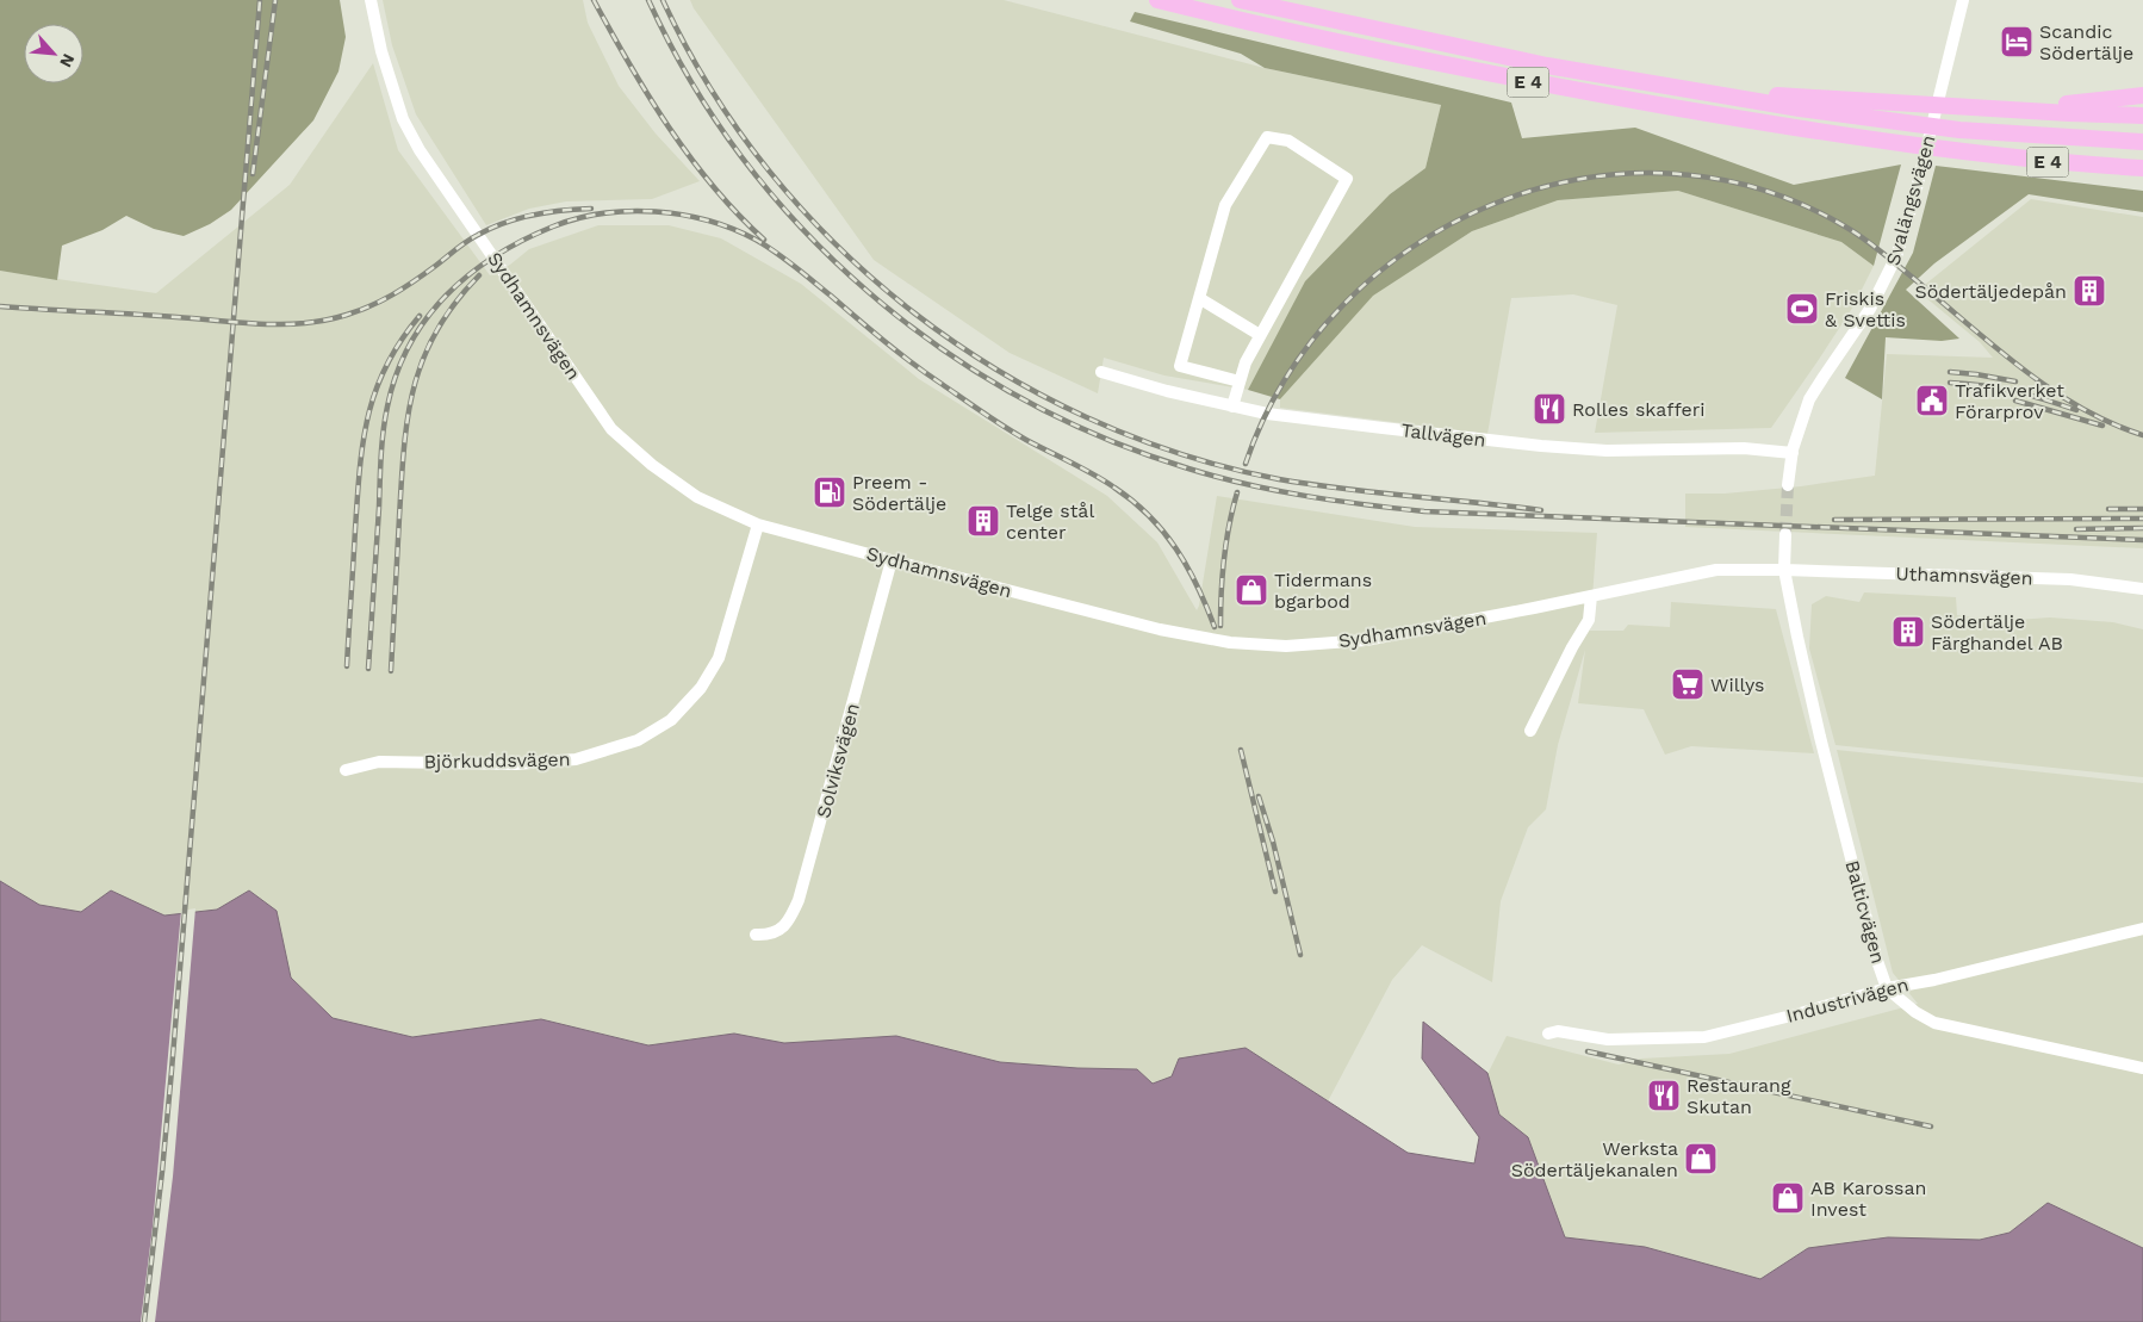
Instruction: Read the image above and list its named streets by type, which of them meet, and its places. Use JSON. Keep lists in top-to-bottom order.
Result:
{
  "streets": {
    "highway": ["E 4"],
    "street": [
      "Svalängsvägen",
      "Sydhamnsvägen",
      "Tallvägen",
      "Uthamnsvägen",
      "Björkuddsvägen",
      "Solviksvägen",
      "Balticvägen",
      "Industrivägen"
    ]
  },
  "crossings": [
    ["Svalängsvägen", "Tallvägen"],
    ["Sydhamnsvägen", "Uthamnsvägen"],
    ["Sydhamnsvägen", "Björkuddsvägen"],
    ["Sydhamnsvägen", "Solviksvägen"],
    ["Sydhamnsvägen", "Balticvägen"],
    ["Uthamnsvägen", "Balticvägen"],
    ["Balticvägen", "Industrivägen"]
  ],
  "places": {
    "hotel": ["Scandic Södertälje"],
    "building": ["Södertäljedepån", "Telge stål center", "Södertälje Färghandel AB"],
    "sports": ["Friskis & Svettis"],
    "public building": ["Trafikverket Förarprov"],
    "restaurant": ["Rolles skafferi", "Restaurang Skutan"],
    "fuel station": ["Preem - Södertälje"],
    "shop": ["Tidermans bgarbod", "Werksta Södertäljekanalen", "AB Karossan Invest"],
    "supermarket": ["Willys"]
  },
  "north": "bottom right"
}
